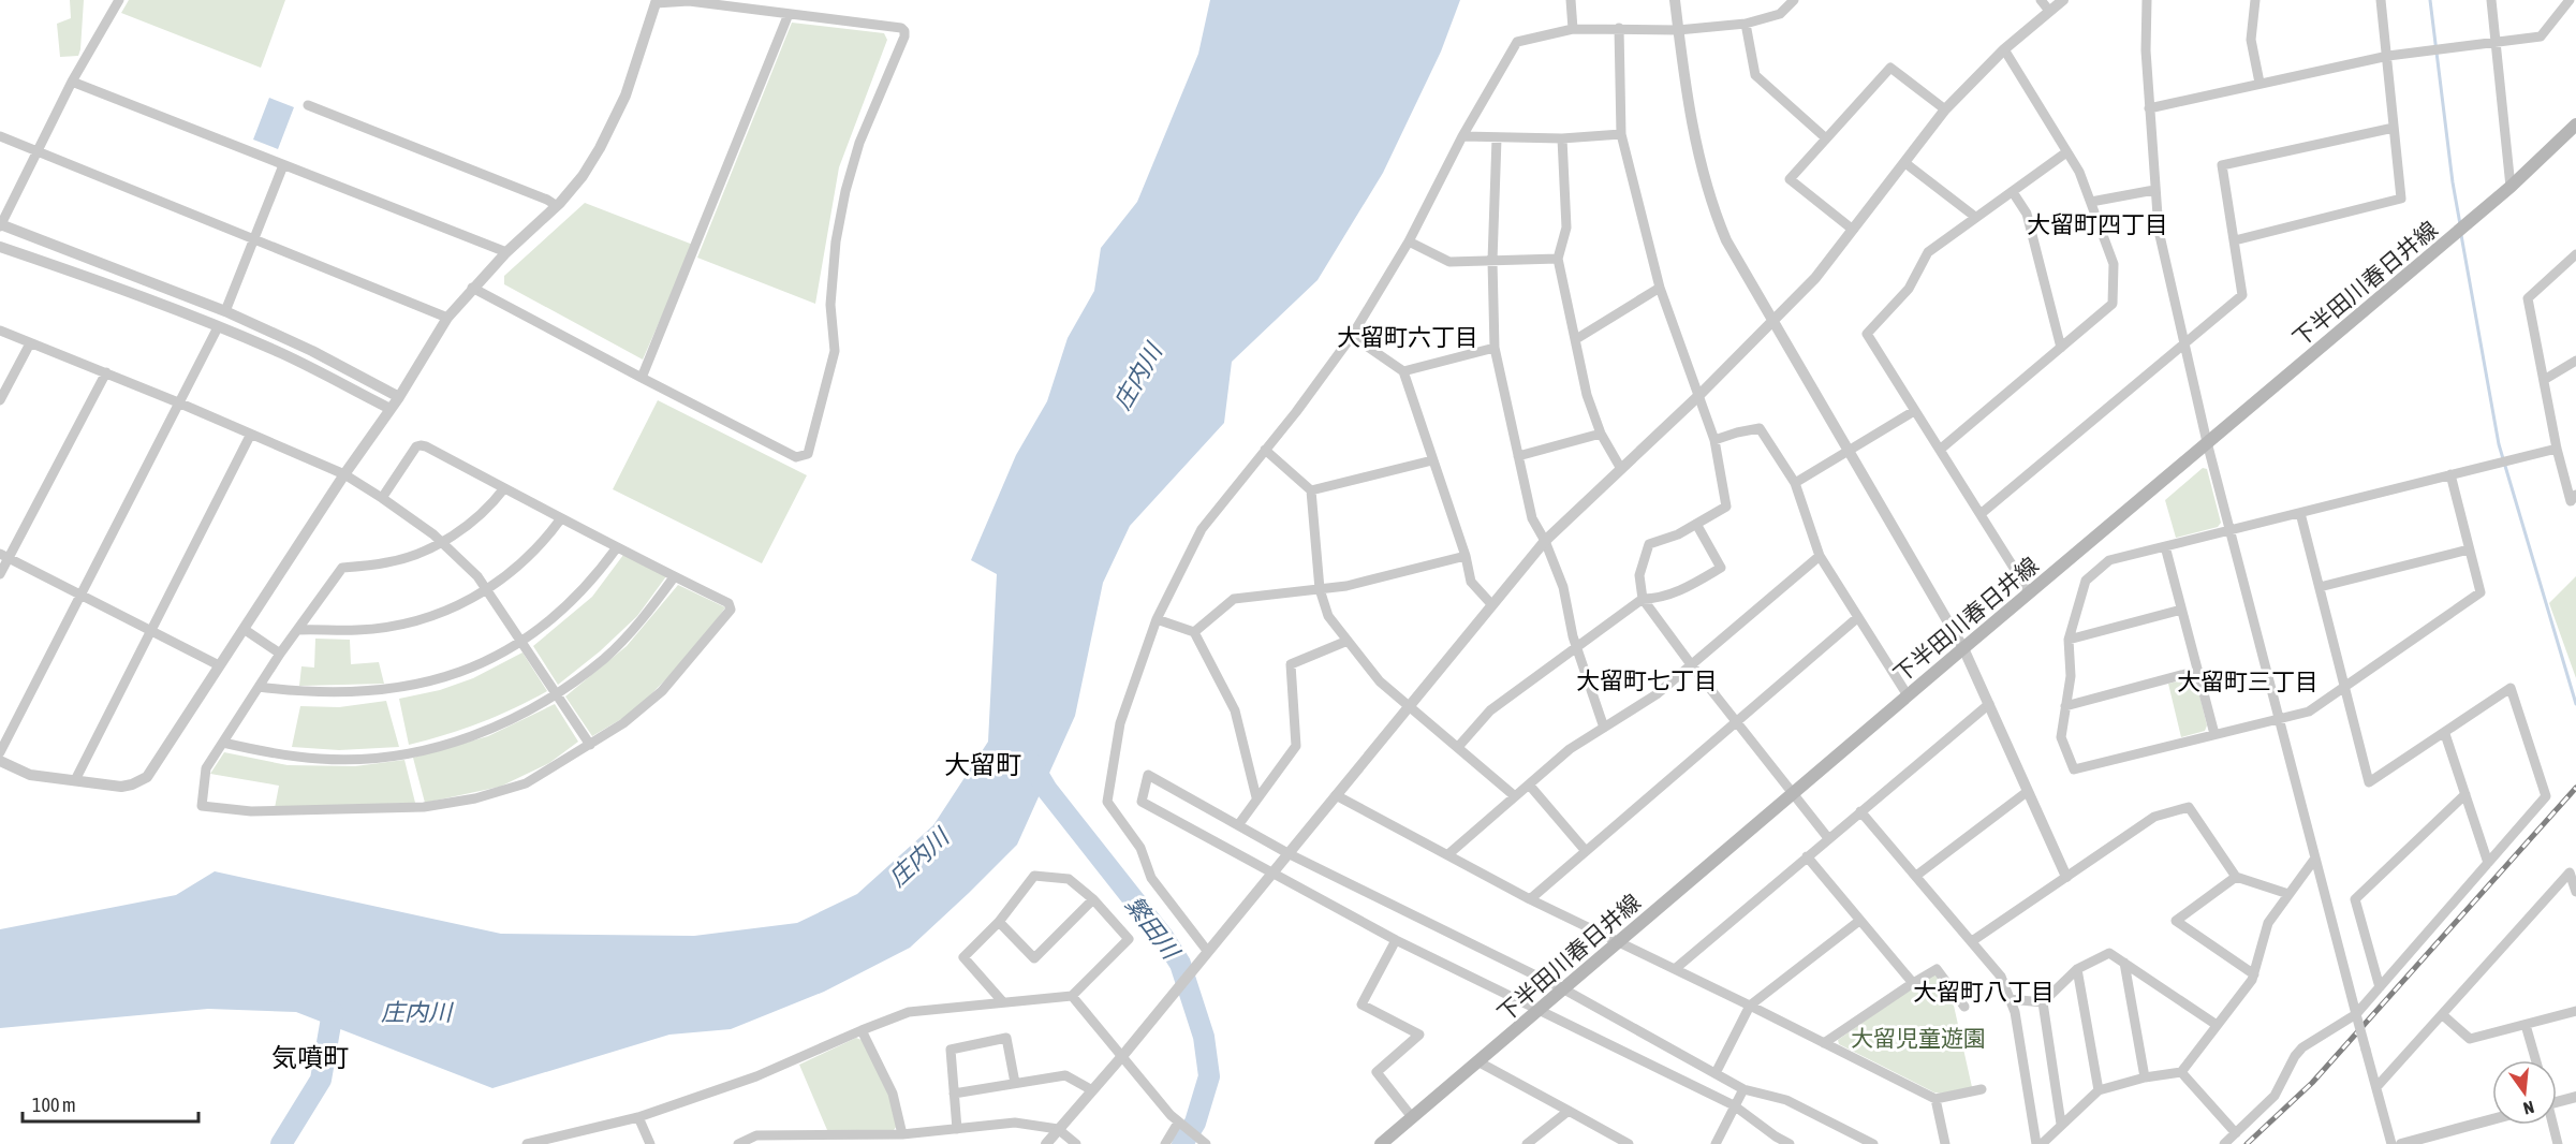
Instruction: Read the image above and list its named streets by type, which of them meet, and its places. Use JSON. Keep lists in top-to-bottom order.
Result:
{
  "streets": {
    "main road": ["下半田川春日井線"]
  },
  "districts": [
    "大留町四丁目",
    "大留町六丁目",
    "大留町七丁目",
    "大留町三丁目",
    "大留町",
    "大留町八丁目",
    "気噴町"
  ],
  "water": ["庄内川", "繁田川"],
  "parks": ["大留児童遊園"],
  "scale_bar": "100 m",
  "north": "bottom"
}
